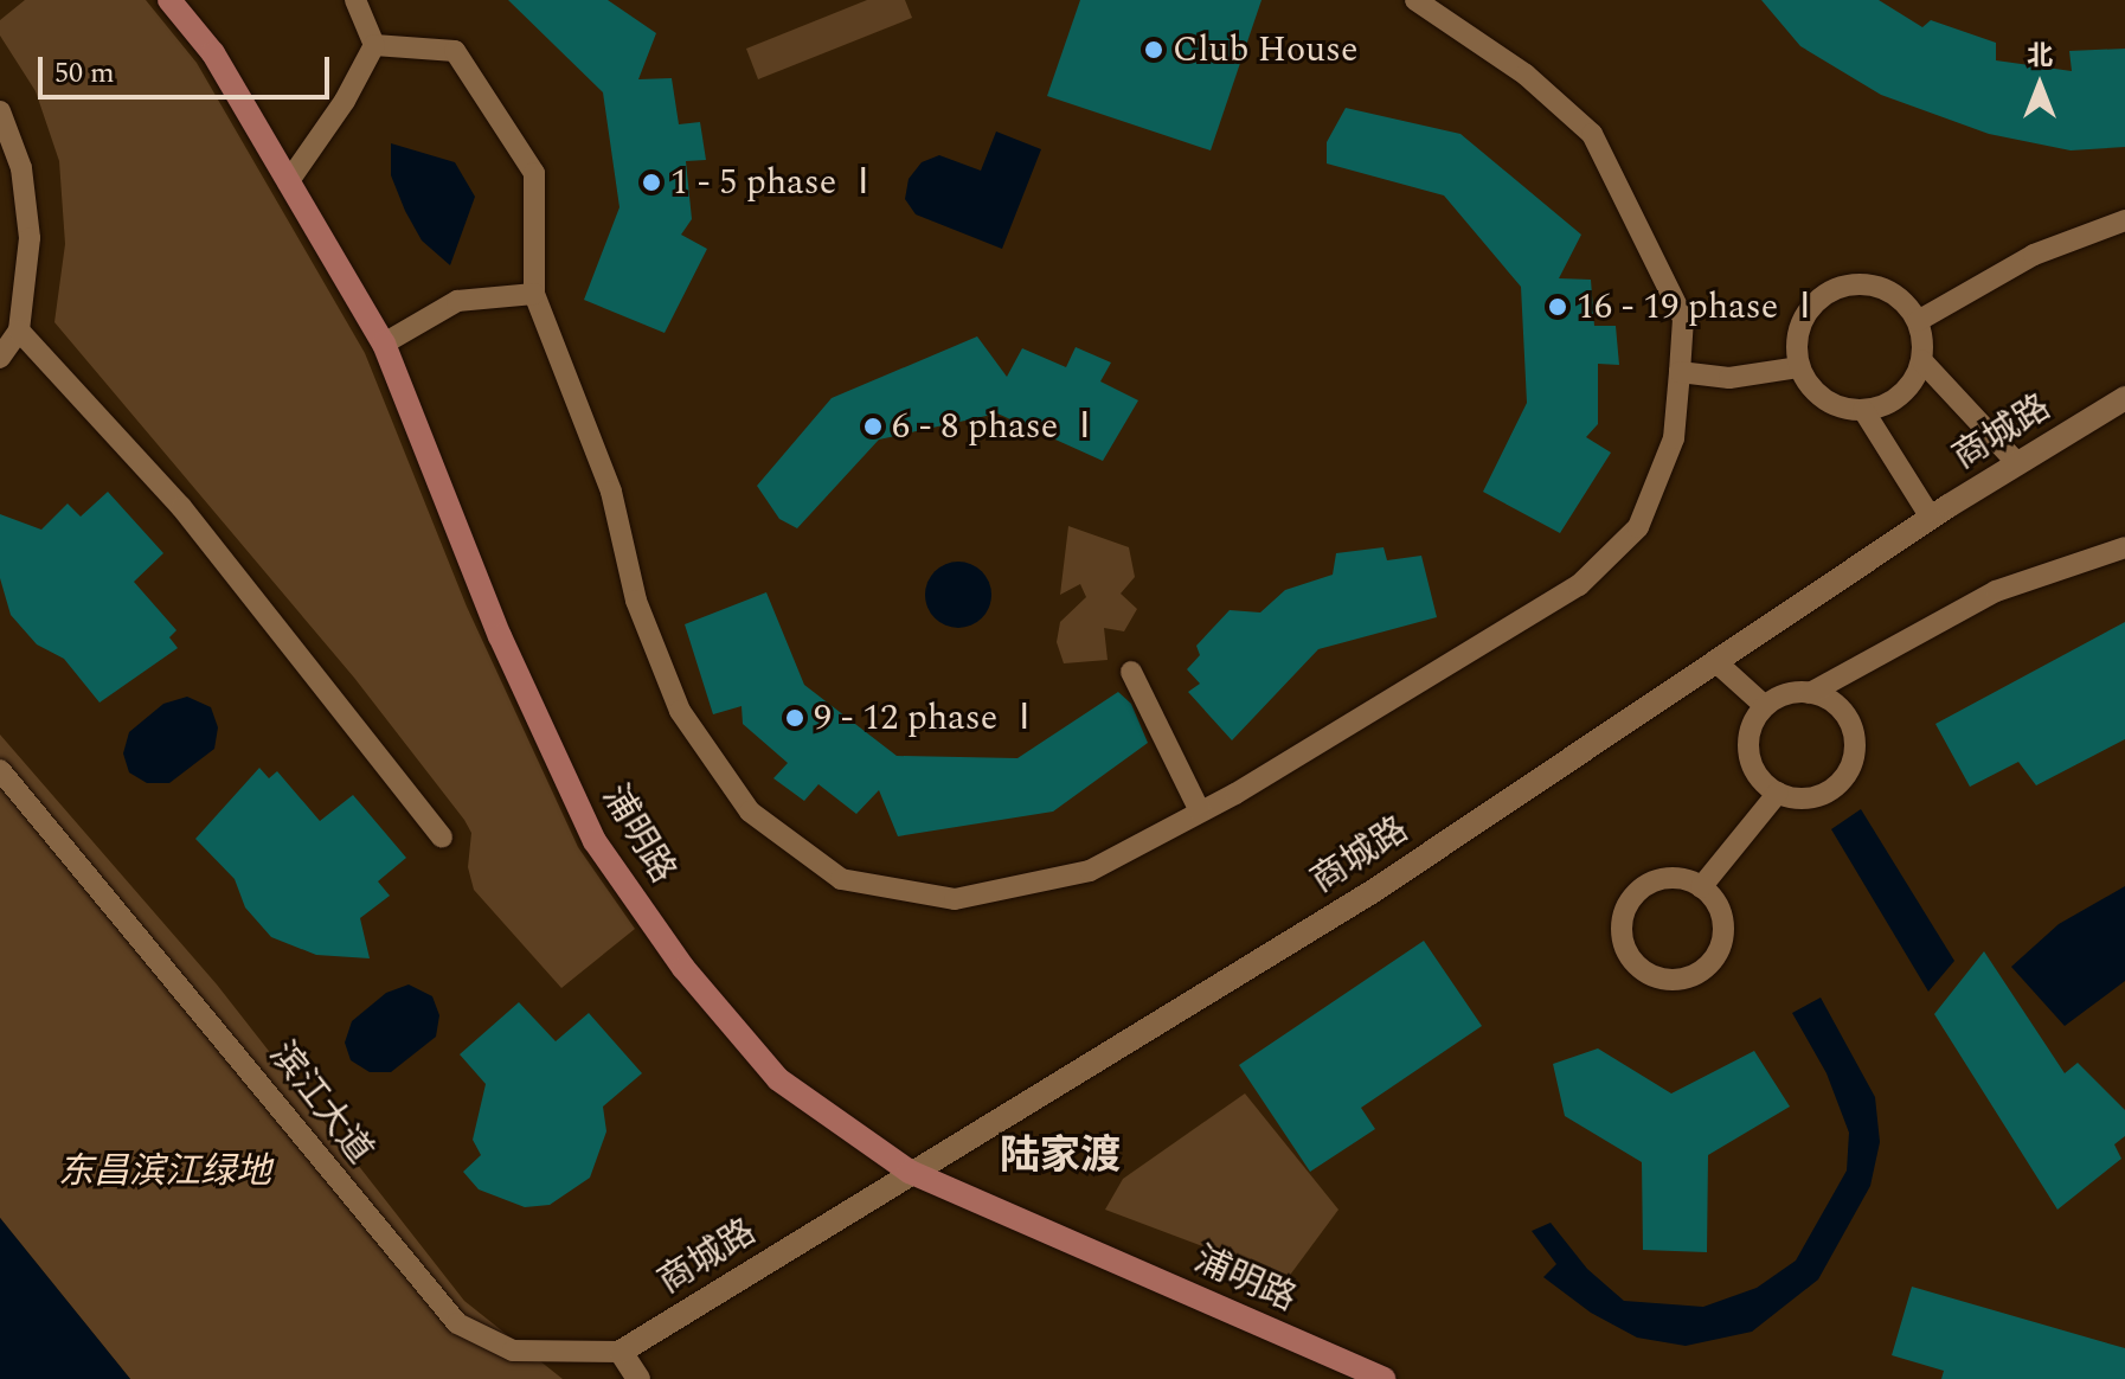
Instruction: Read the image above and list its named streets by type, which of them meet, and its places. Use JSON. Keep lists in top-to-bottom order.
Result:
{
  "streets": {
    "main road": ["浦明路"],
    "street": ["商城路"],
    "lane": ["滨江大道"]
  },
  "crossings": [
    ["商城路", "浦明路"],
    ["商城路", "滨江大道"]
  ],
  "districts": ["陆家渡"],
  "parks": ["东昌滨江绿地"],
  "places": [
    "Club House",
    "1 - 5 phase Ⅰ",
    "16 - 19 phase Ⅰ",
    "6 - 8 phase Ⅰ",
    "9 - 12 phase Ⅰ"
  ],
  "scale_bar": "50 m",
  "north": "top"
}
